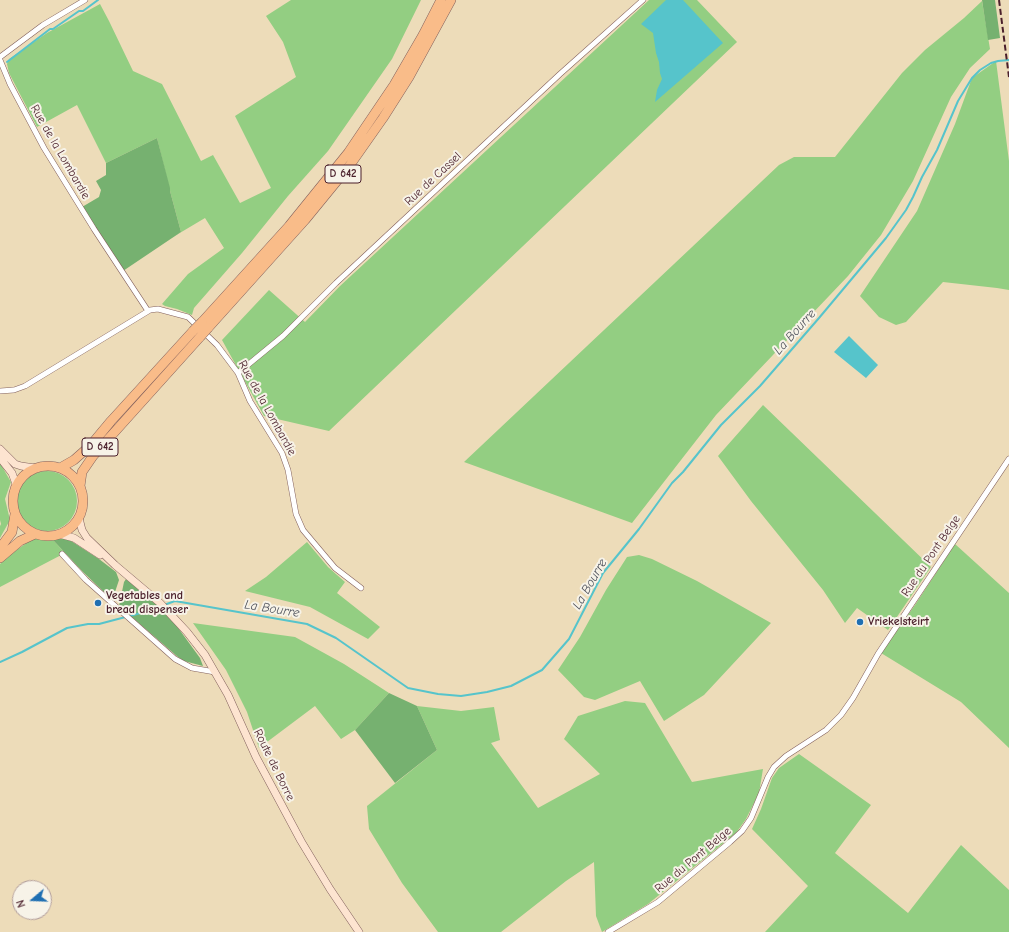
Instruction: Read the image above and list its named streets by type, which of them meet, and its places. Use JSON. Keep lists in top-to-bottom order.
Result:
{
  "streets": {
    "highway": ["D 642"],
    "main road": ["Route de Borre"],
    "street": ["Rue de la Lombardie", "Rue de Cassel", "Rue du Pont Belge"]
  },
  "crossings": [
    ["Rue de la Lombardie", "Rue de Cassel"]
  ],
  "water": ["La Bourre"],
  "places": ["Vegetables and bread dispenser", "Vriekelsteirt"],
  "north": "left"
}
